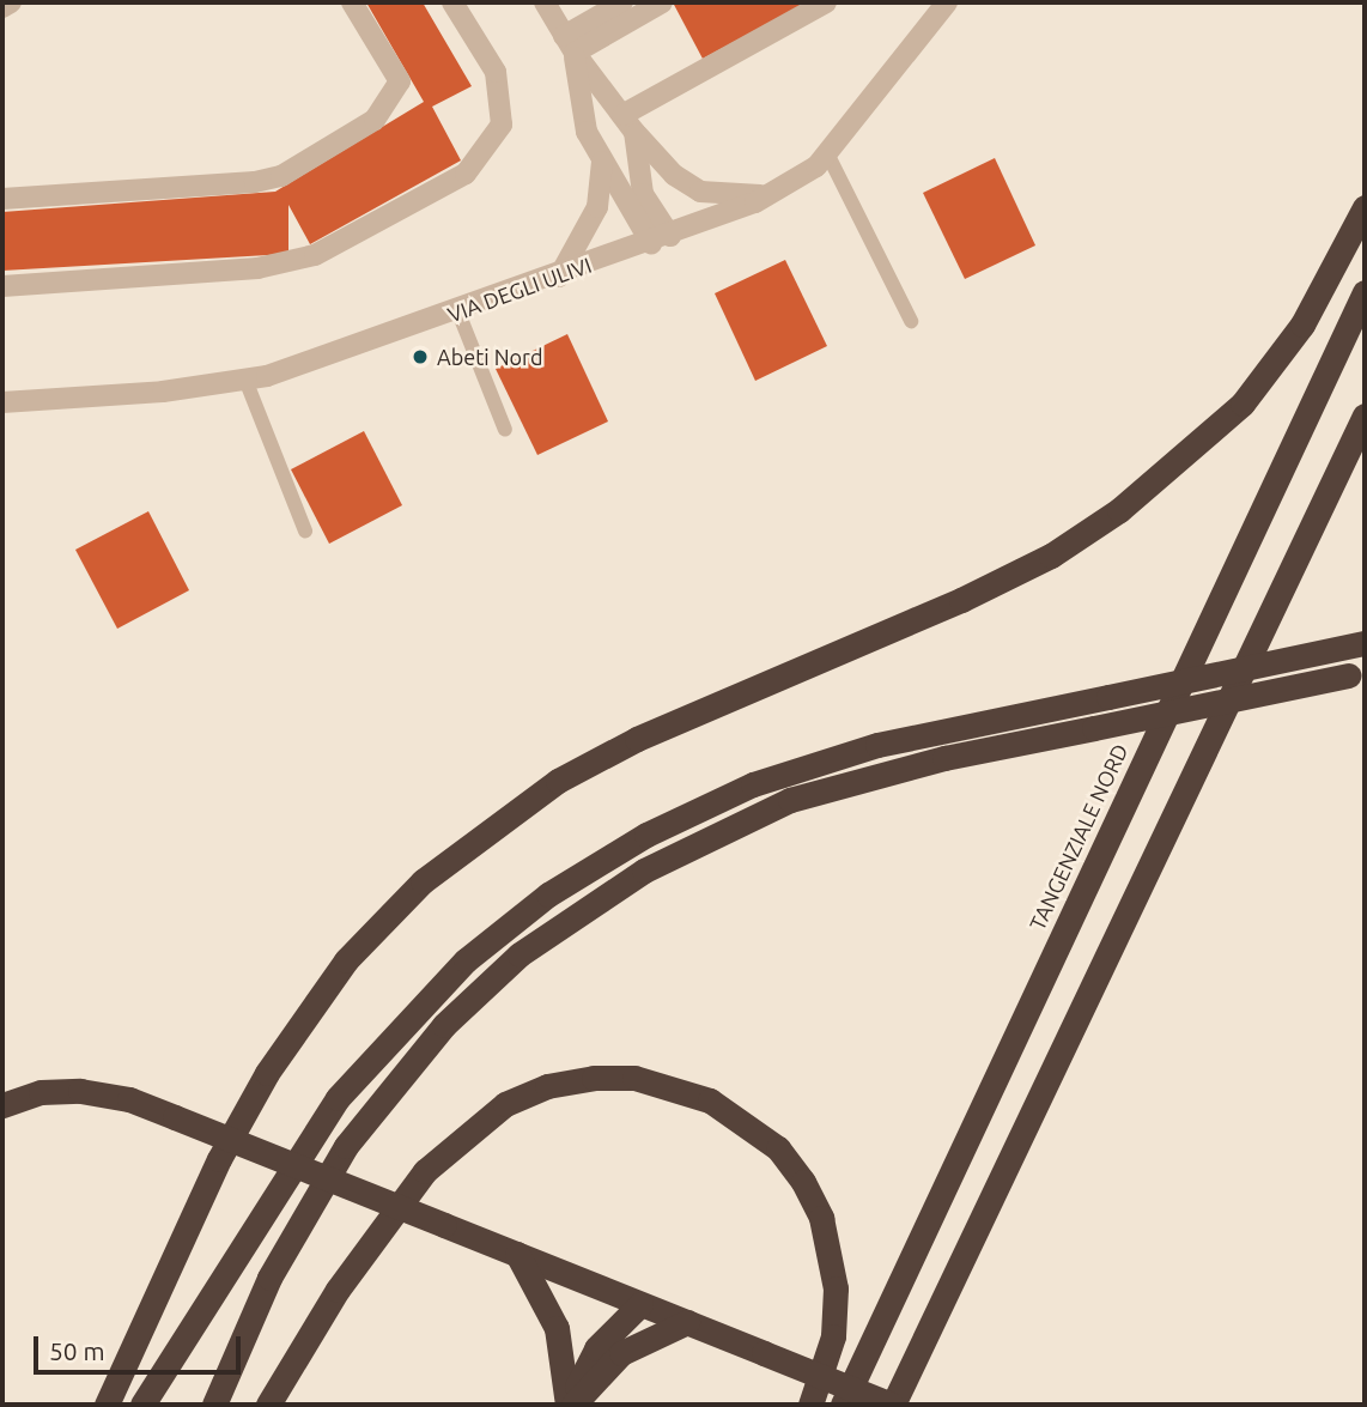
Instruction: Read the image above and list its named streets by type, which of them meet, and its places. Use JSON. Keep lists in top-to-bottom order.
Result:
{
  "streets": {
    "highway": ["TANGENZIALE NORD"],
    "street": ["VIA DEGLI ULIVI"]
  },
  "places": ["Abeti Nord"],
  "scale_bar": "50 m"
}
